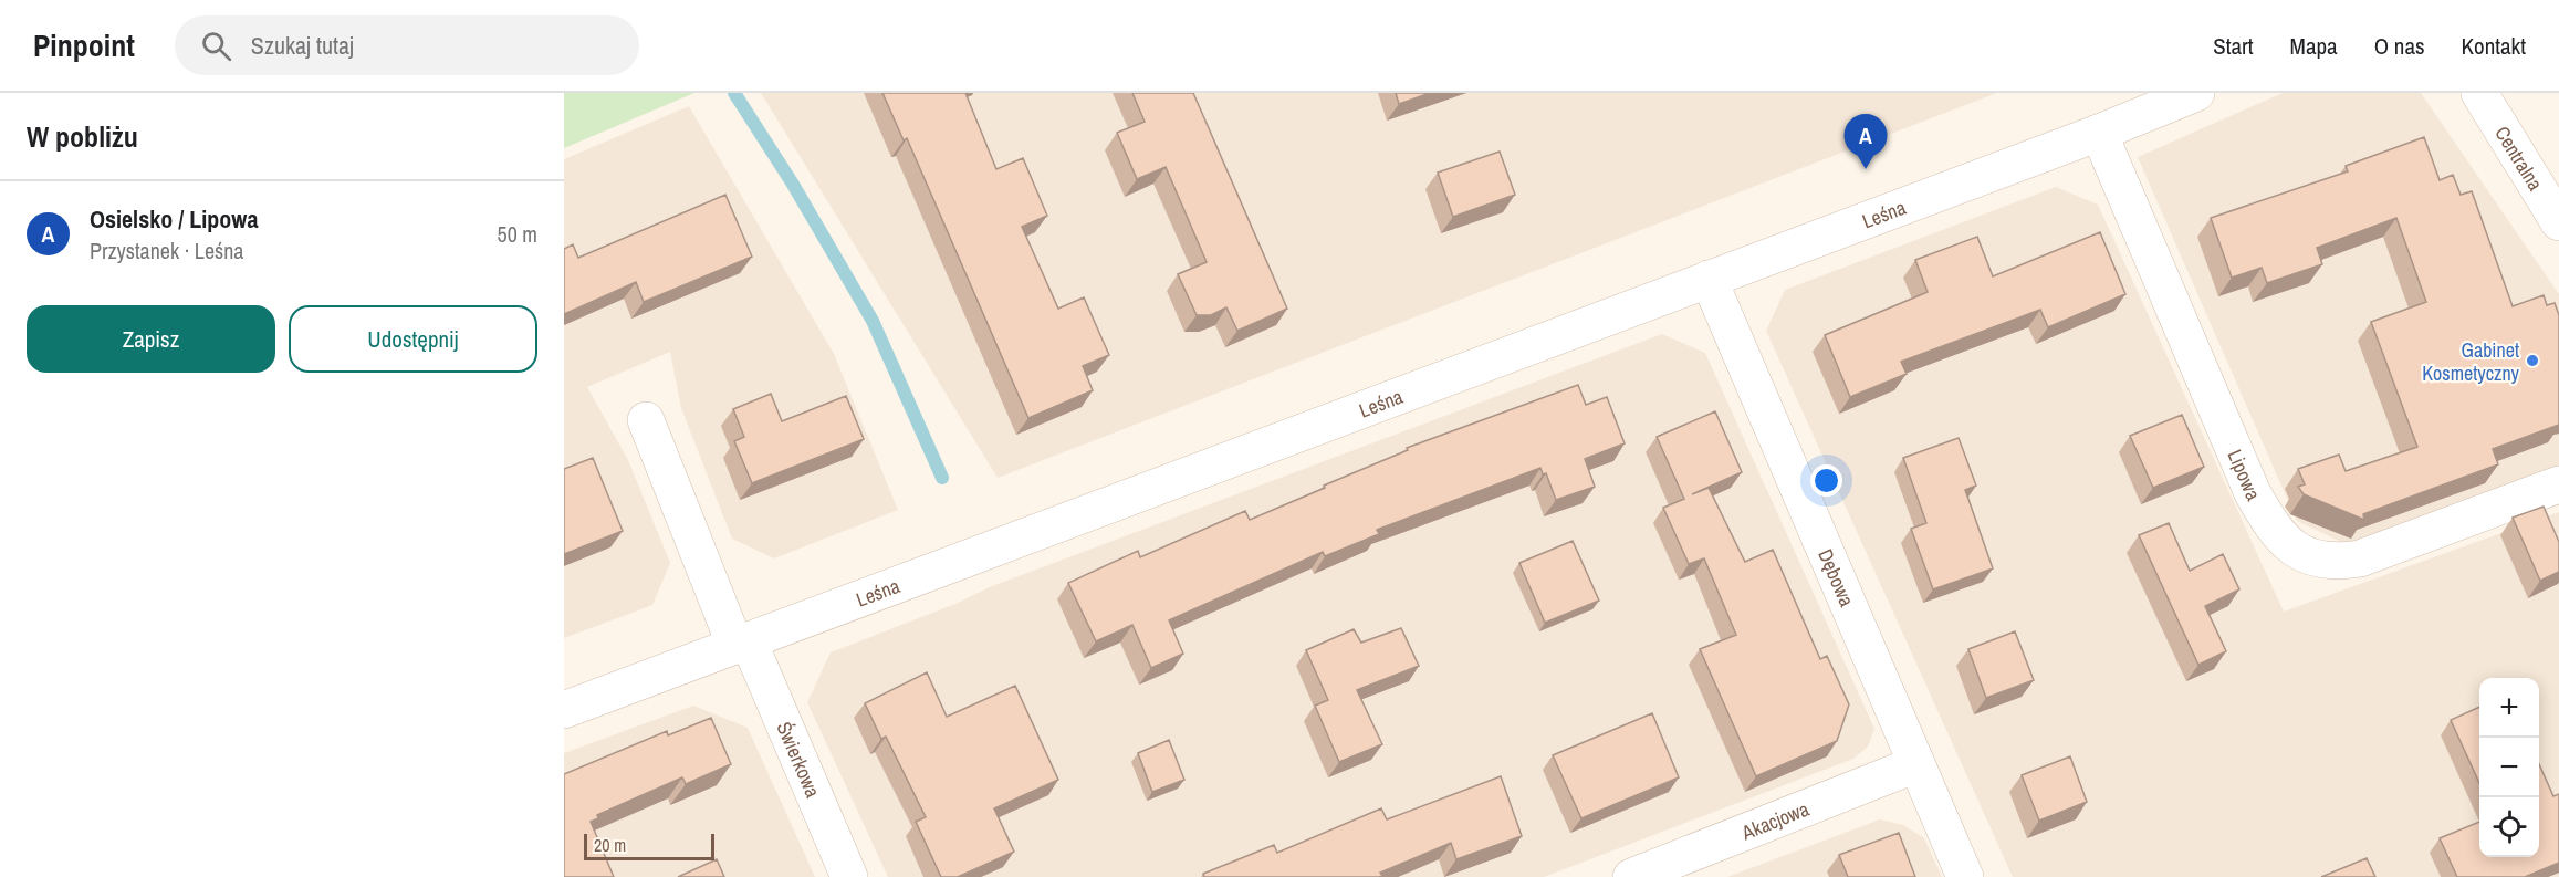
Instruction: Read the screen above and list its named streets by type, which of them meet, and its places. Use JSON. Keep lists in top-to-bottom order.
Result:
{
  "streets": {
    "street": [
      "Centralna",
      "Leśna",
      "Lipowa",
      "Dębowa",
      "Świerkowa",
      "Akacjowa"
    ]
  },
  "crossings": [
    ["Leśna", "Lipowa"],
    ["Leśna", "Dębowa"],
    ["Leśna", "Świerkowa"],
    ["Dębowa", "Akacjowa"]
  ],
  "places": ["Gabinet Kosmetyczny"],
  "scale_bar": "20 m",
  "page": {
    "header": "Pinpoint",
    "search": "Szukaj tutaj",
    "nav": [
      "Start",
      "Mapa",
      "O nas",
      "Kontakt"
    ],
    "heading": "W pobliżu",
    "pins": "A",
    "list": [
      {
        "mark": "A",
        "name": "Osielsko / Lipowa",
        "note": "Przystanek · Leśna",
        "value": "50 m"
      }
    ],
    "buttons": ["Zapisz", "Udostępnij"],
    "map_buttons": ["+", "−"],
    "scale": "20 m"
  }
}
